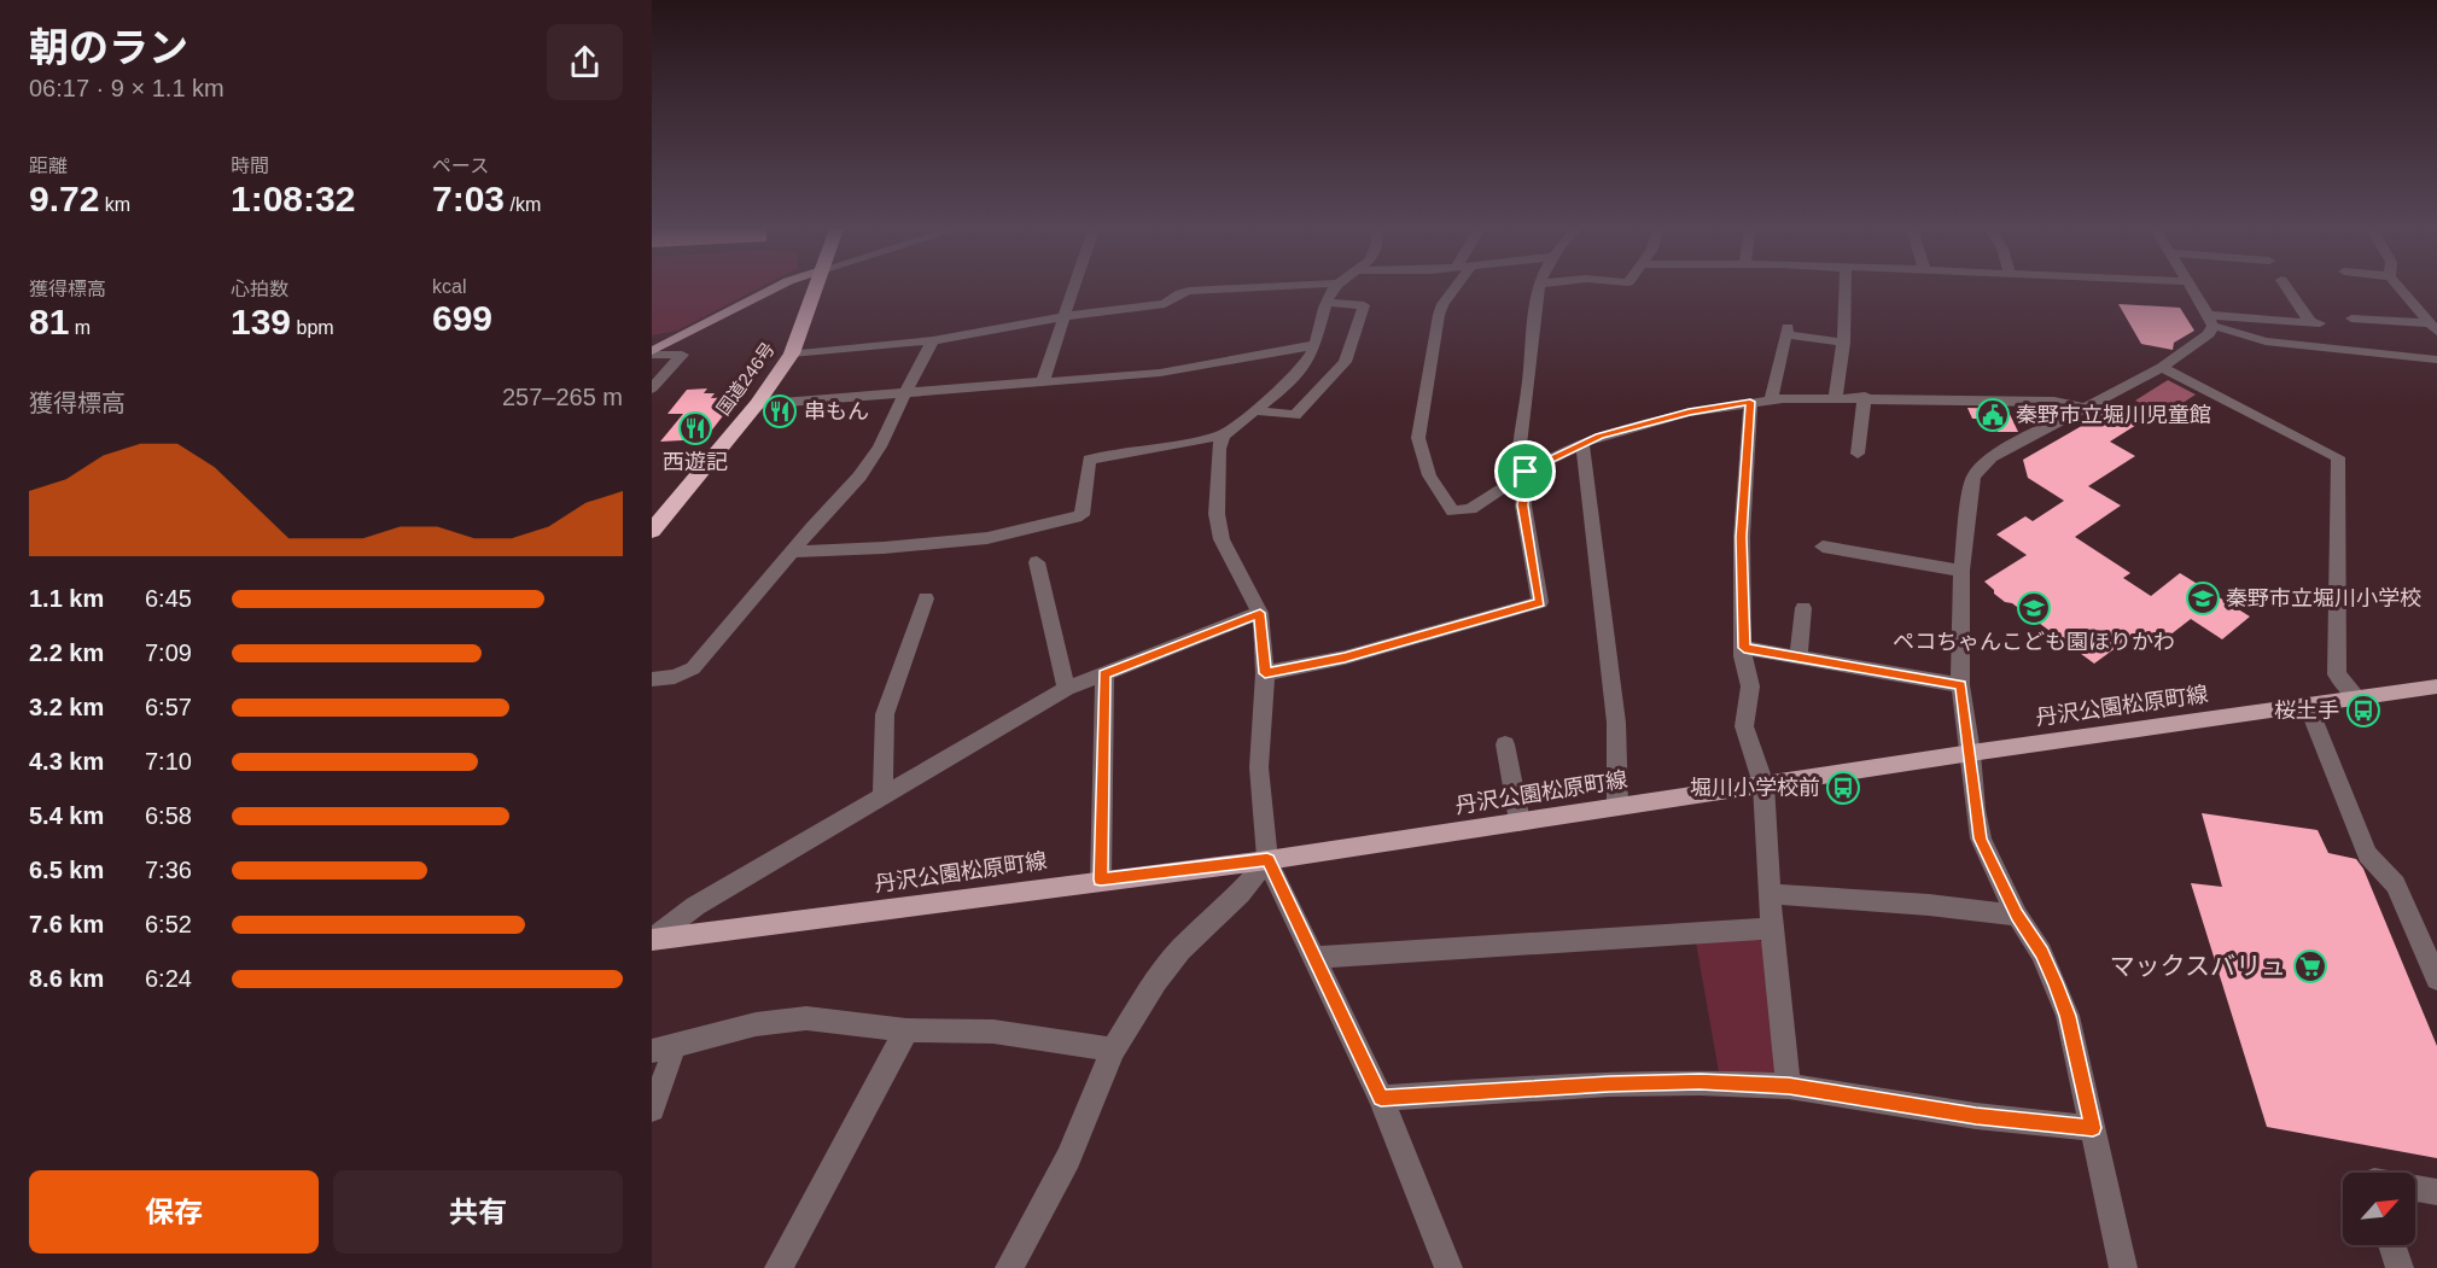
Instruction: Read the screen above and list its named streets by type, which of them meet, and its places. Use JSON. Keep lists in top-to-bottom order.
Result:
{
  "streets": {
    "highway": ["国道246号"],
    "main road": ["丹沢公園松原町線"]
  },
  "places": {
    "restaurant": ["串もん", "西遊記"],
    "public building": ["秦野市立堀川児童館"],
    "school or university": ["秦野市立堀川小学校", "ペコちゃんこども園ほりかわ"],
    "bus stop": ["桜土手", "堀川小学校前"],
    "supermarket": ["マックスバリュ"]
  },
  "north": "top right",
  "page": {
    "heading": ["朝のラン", "06:17 · 9 × 1.1 km"],
    "stats": [
      ["距離", "9.72 km"],
      ["時間", "1:08:32"],
      ["ペース", "7:03 /km"],
      ["獲得標高", "81 m"],
      ["心拍数", "139 bpm"],
      ["kcal", "699"]
    ],
    "chart": ["獲得標高", "257–265 m"],
    "list": [
      {
        "name": "1.1 km",
        "note": "6:45"
      },
      {
        "name": "2.2 km",
        "note": "7:09"
      },
      {
        "name": "3.2 km",
        "note": "6:57"
      },
      {
        "name": "4.3 km",
        "note": "7:10"
      },
      {
        "name": "5.4 km",
        "note": "6:58"
      },
      {
        "name": "6.5 km",
        "note": "7:36"
      },
      {
        "name": "7.6 km",
        "note": "6:52"
      },
      {
        "name": "8.6 km",
        "note": "6:24"
      }
    ],
    "buttons": ["保存", "共有"]
  }
}
